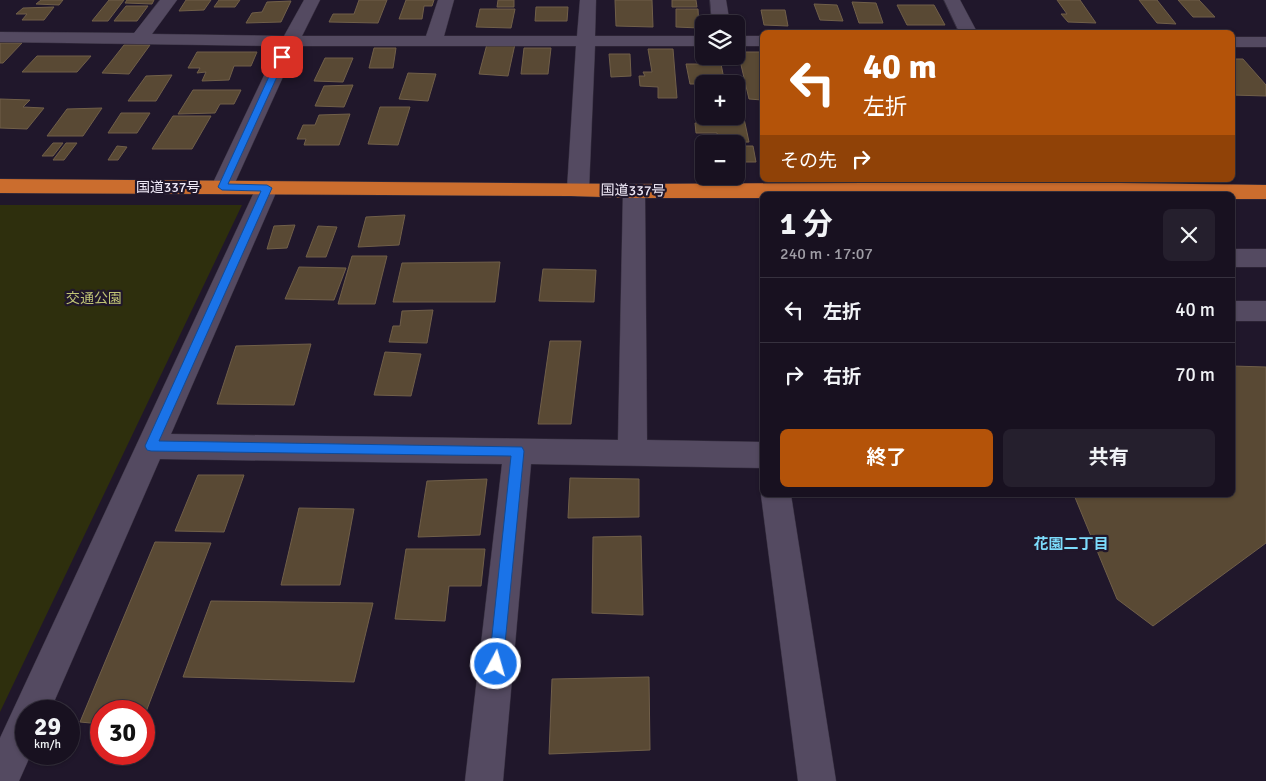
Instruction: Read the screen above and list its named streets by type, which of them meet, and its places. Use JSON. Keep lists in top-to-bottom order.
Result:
{
  "streets": {
    "highway": ["国道337号"]
  },
  "districts": ["花園二丁目"],
  "parks": ["交通公園"],
  "page": {
    "map_buttons": ["+", "−"],
    "turn": ["40 m", "左折"],
    "then": "その先",
    "heading": ["1 分", "240 m · 17:07"],
    "list": [
      {
        "name": "左折",
        "value": "40 m"
      },
      {
        "name": "右折",
        "value": "70 m"
      }
    ],
    "buttons": ["終了", "共有"],
    "speed": "29 km/h",
    "limit": "30"
  }
}
